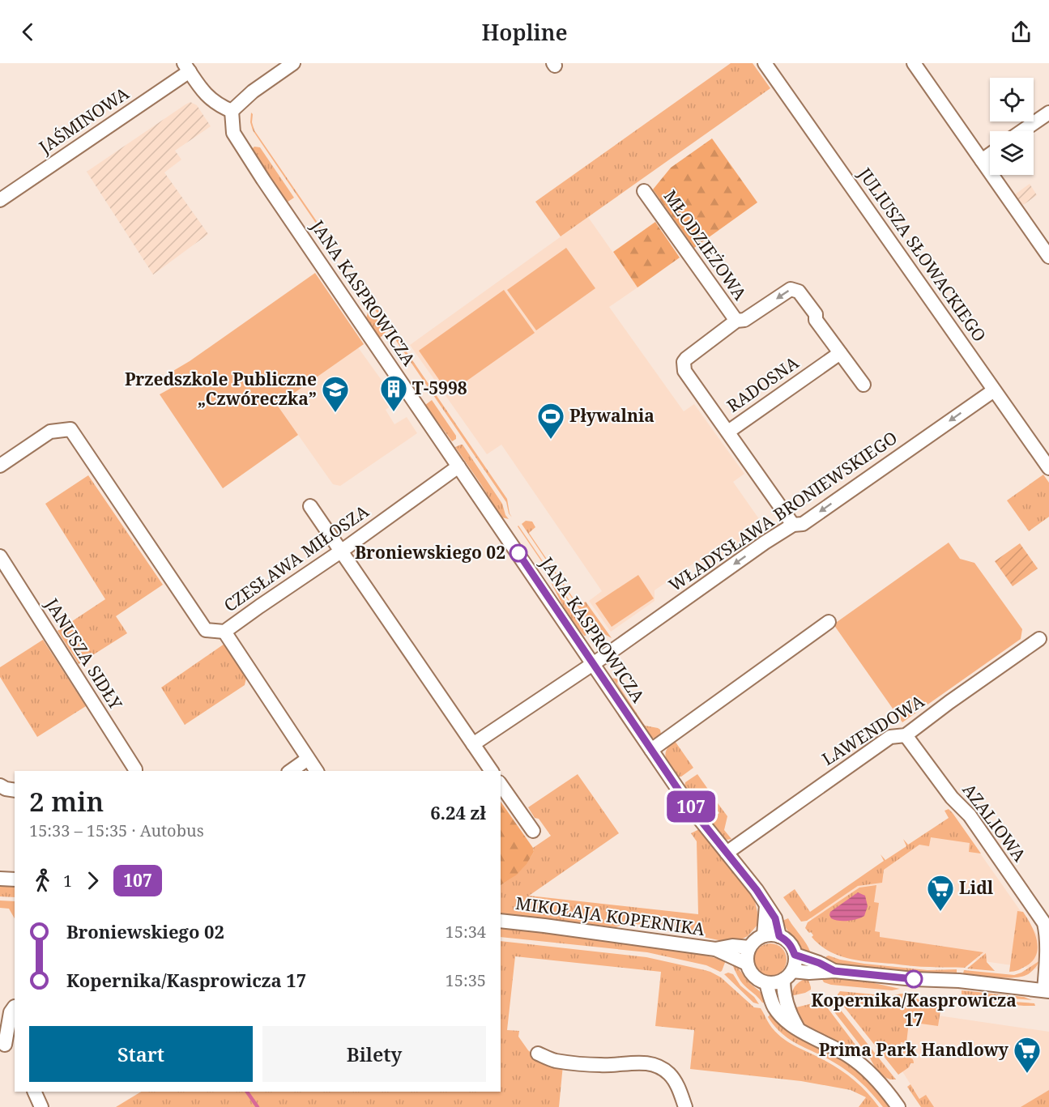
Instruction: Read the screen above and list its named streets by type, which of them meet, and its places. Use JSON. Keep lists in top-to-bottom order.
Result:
{
  "streets": {
    "street": [
      "JAŚMINOWA",
      "MŁODZIEŻOWA",
      "JULIUSZA SŁOWACKIEGO",
      "JANA KASPROWICZA",
      "RADOSNA",
      "WŁADYSŁAWA BRONIEWSKIEGO",
      "CZESŁAWA MIŁOSZA",
      "JANUSZA SIDŁY",
      "LAWENDOWA",
      "AZALIOWA",
      "MIKOŁAJA KOPERNIKA"
    ]
  },
  "crossings": [
    ["MŁODZIEŻOWA", "RADOSNA"],
    ["JULIUSZA SŁOWACKIEGO", "WŁADYSŁAWA BRONIEWSKIEGO"],
    ["JANA KASPROWICZA", "WŁADYSŁAWA BRONIEWSKIEGO"],
    ["JANA KASPROWICZA", "CZESŁAWA MIŁOSZA"],
    ["JANA KASPROWICZA", "LAWENDOWA"],
    ["JANA KASPROWICZA", "MIKOŁAJA KOPERNIKA"],
    ["RADOSNA", "WŁADYSŁAWA BRONIEWSKIEGO"],
    ["LAWENDOWA", "AZALIOWA"]
  ],
  "places": {
    "building": ["T-5998"],
    "school or university": ["Przedszkole Publiczne „Czwóreczka”"],
    "sports": ["Pływalnia"],
    "other": ["Broniewskiego 02", "Kopernika/Kasprowicza 17"],
    "supermarket": ["Lidl", "Prima Park Handlowy"]
  },
  "lines": ["bus line 107"],
  "page": {
    "header": "Hopline",
    "on_map": "107",
    "heading": ["2 min", "15:33 – 15:35 · Autobus", "6.24 zł"],
    "legs": ["1", "107"],
    "list": [
      {
        "name": "Broniewskiego 02",
        "value": "15:34"
      },
      {
        "name": "Kopernika/Kasprowicza 17",
        "value": "15:35"
      }
    ],
    "buttons": ["Start", "Bilety"]
  }
}
